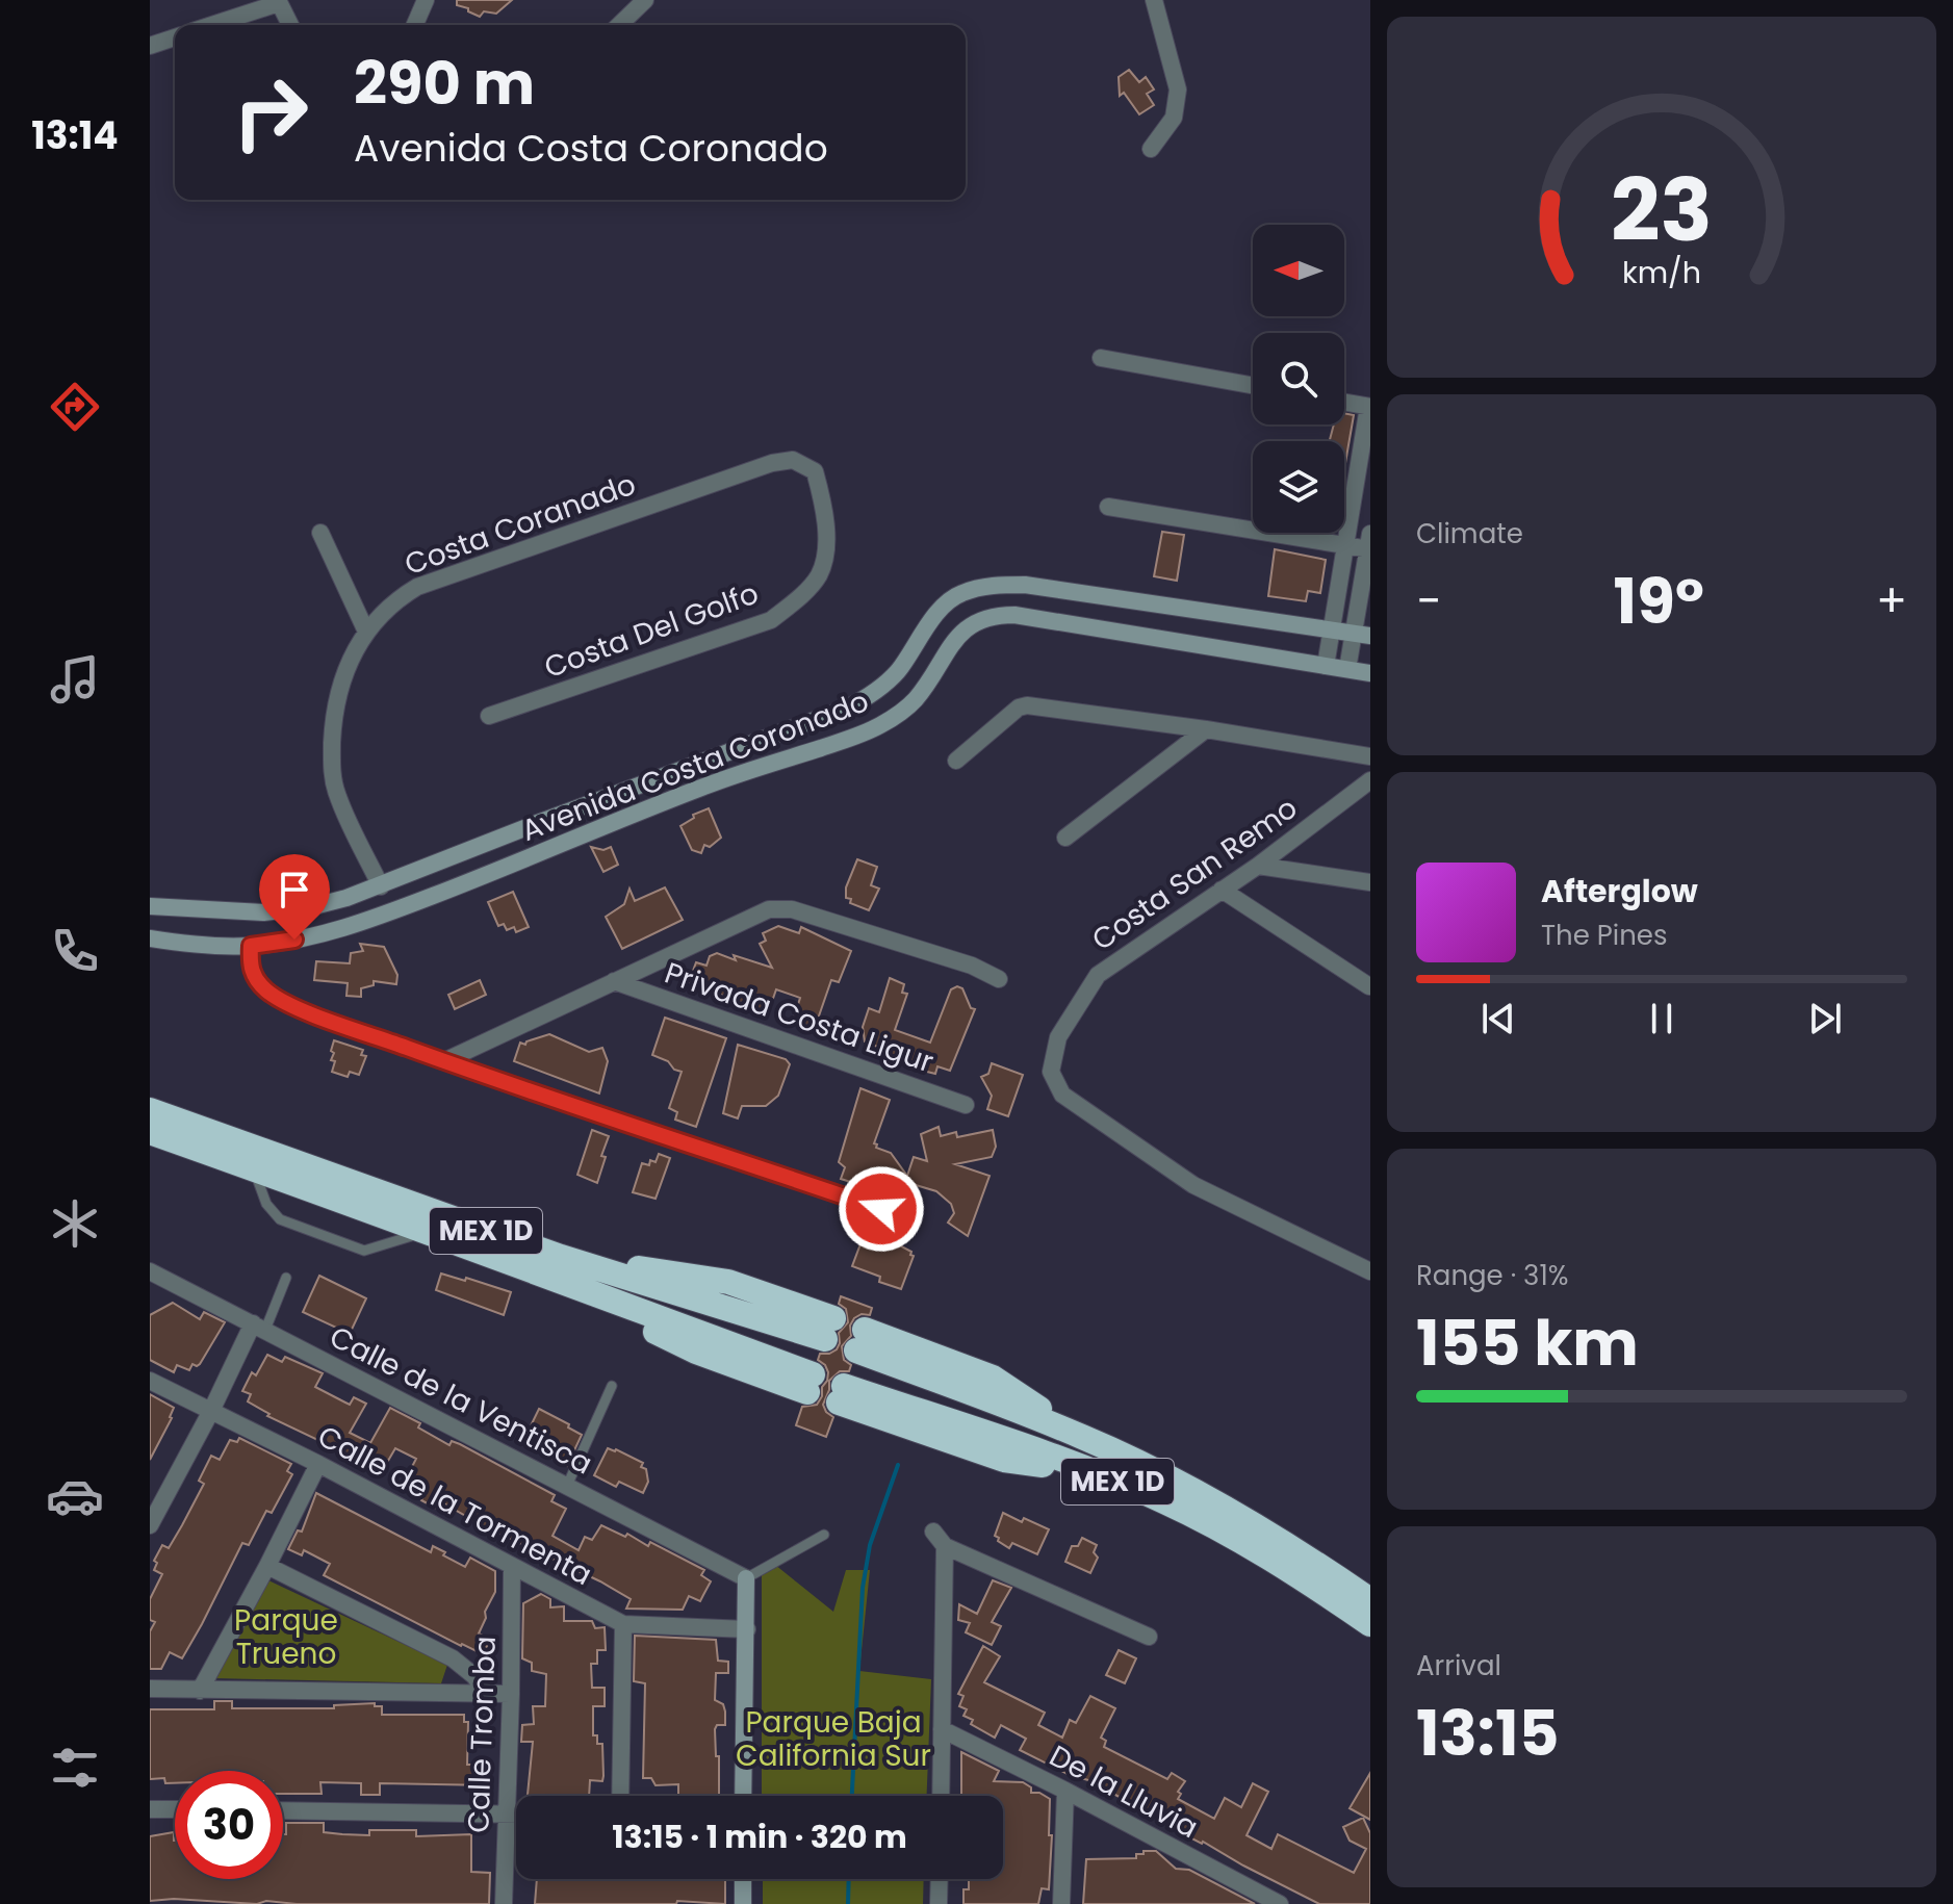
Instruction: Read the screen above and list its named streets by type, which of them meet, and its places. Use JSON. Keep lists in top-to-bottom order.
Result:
{
  "streets": {
    "highway": ["MEX 1D"],
    "street": [
      "Costa Coranado",
      "Costa Del Golfo",
      "Avenida Costa Coronado",
      "Costa San Remo",
      "Privada Costa Ligur",
      "Calle de la Ventisca",
      "Calle de la Tormenta",
      "Calle Tromba",
      "De la Lluvia"
    ]
  },
  "crossings": [
    ["Costa Coranado", "Costa Del Golfo"],
    ["Costa Coranado", "Avenida Costa Coronado"],
    ["Calle de la Tormenta", "Calle Tromba"]
  ],
  "parks": ["Parque Trueno", "Parque Baja California Sur"],
  "north": "left",
  "page": {
    "tabs": "13:14",
    "turn": ["290 m", "Avenida Costa Coronado"],
    "tile": [
      "Climate",
      ["Range · 31%", "155 km"],
      ["Arrival", "13:15"]
    ],
    "heat": ["−", "19°", "+"],
    "song": ["Afterglow", "The Pines"],
    "limit": "30",
    "trip": "13:15 · 1 min · 320 m",
    "gauge": ["23", "km/h"]
  }
}
